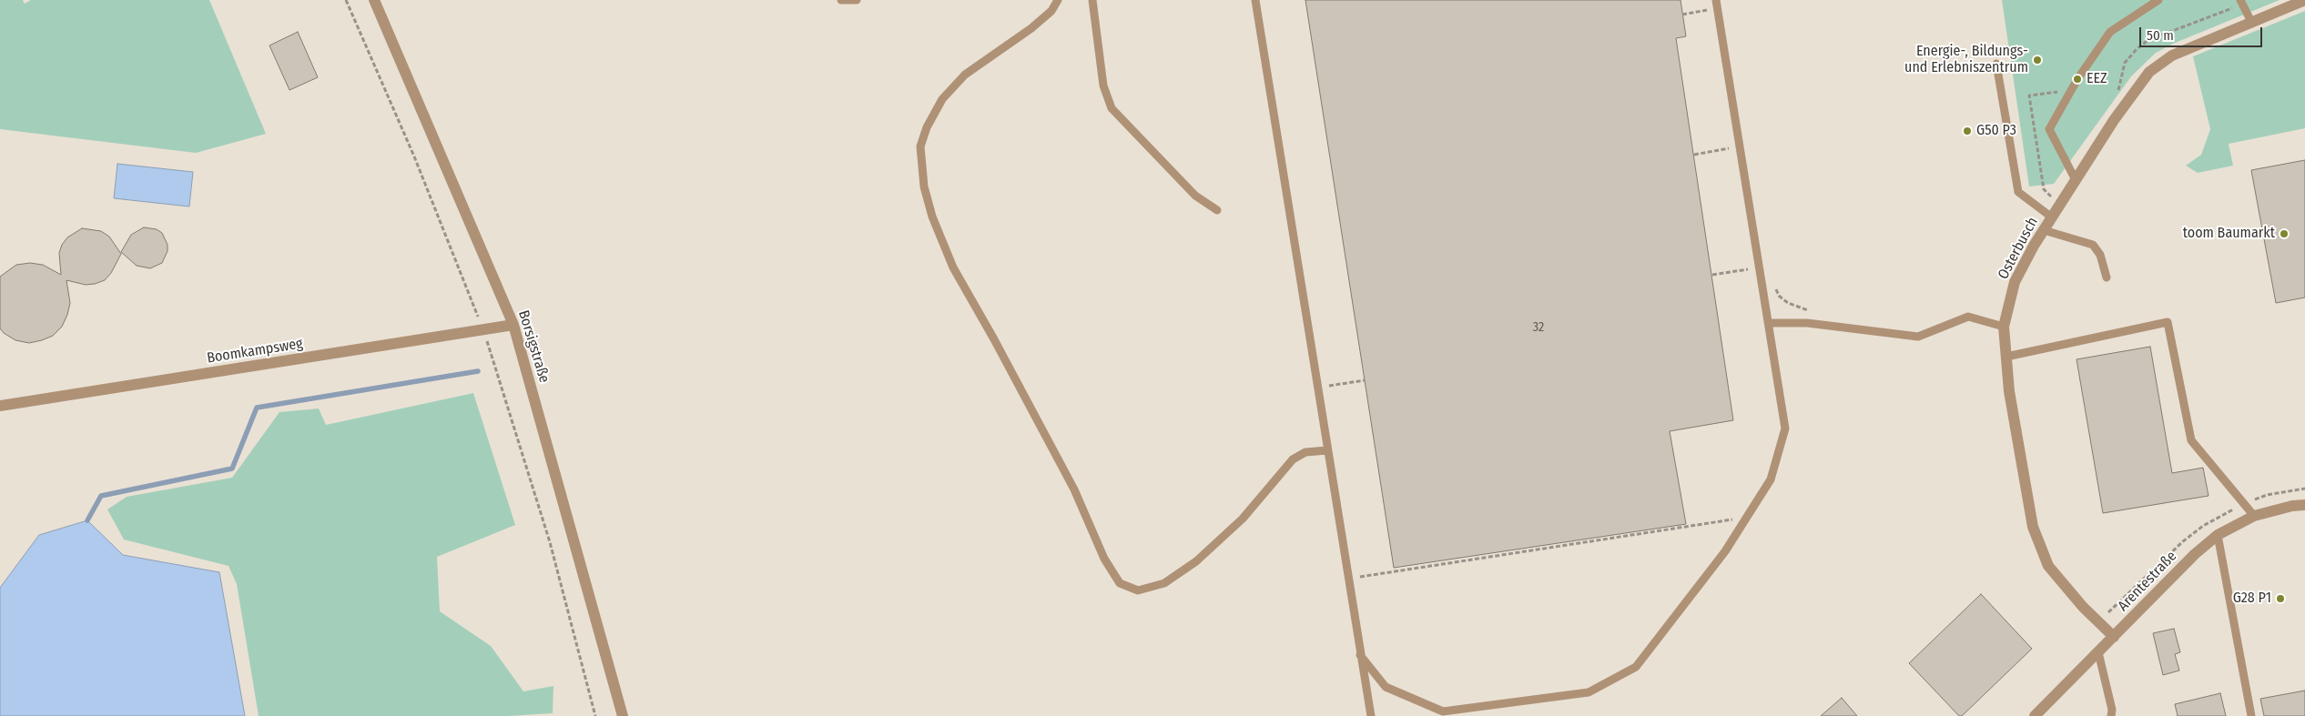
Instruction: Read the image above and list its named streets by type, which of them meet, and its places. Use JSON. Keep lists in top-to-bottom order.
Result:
{
  "streets": {
    "street": [
      "Osterbusch",
      "Borsigstraße",
      "Boomkampsweg",
      "Arentestraße"
    ]
  },
  "crossings": [
    ["Osterbusch", "Arentestraße"],
    ["Borsigstraße", "Boomkampsweg"]
  ],
  "places": [
    "Energie-, Bildungs- und Erlebniszentrum",
    "EEZ",
    "G50 P3",
    "toom Baumarkt",
    "G28 P1"
  ],
  "house_numbers": ["32"],
  "scale_bar": "50 m"
}
